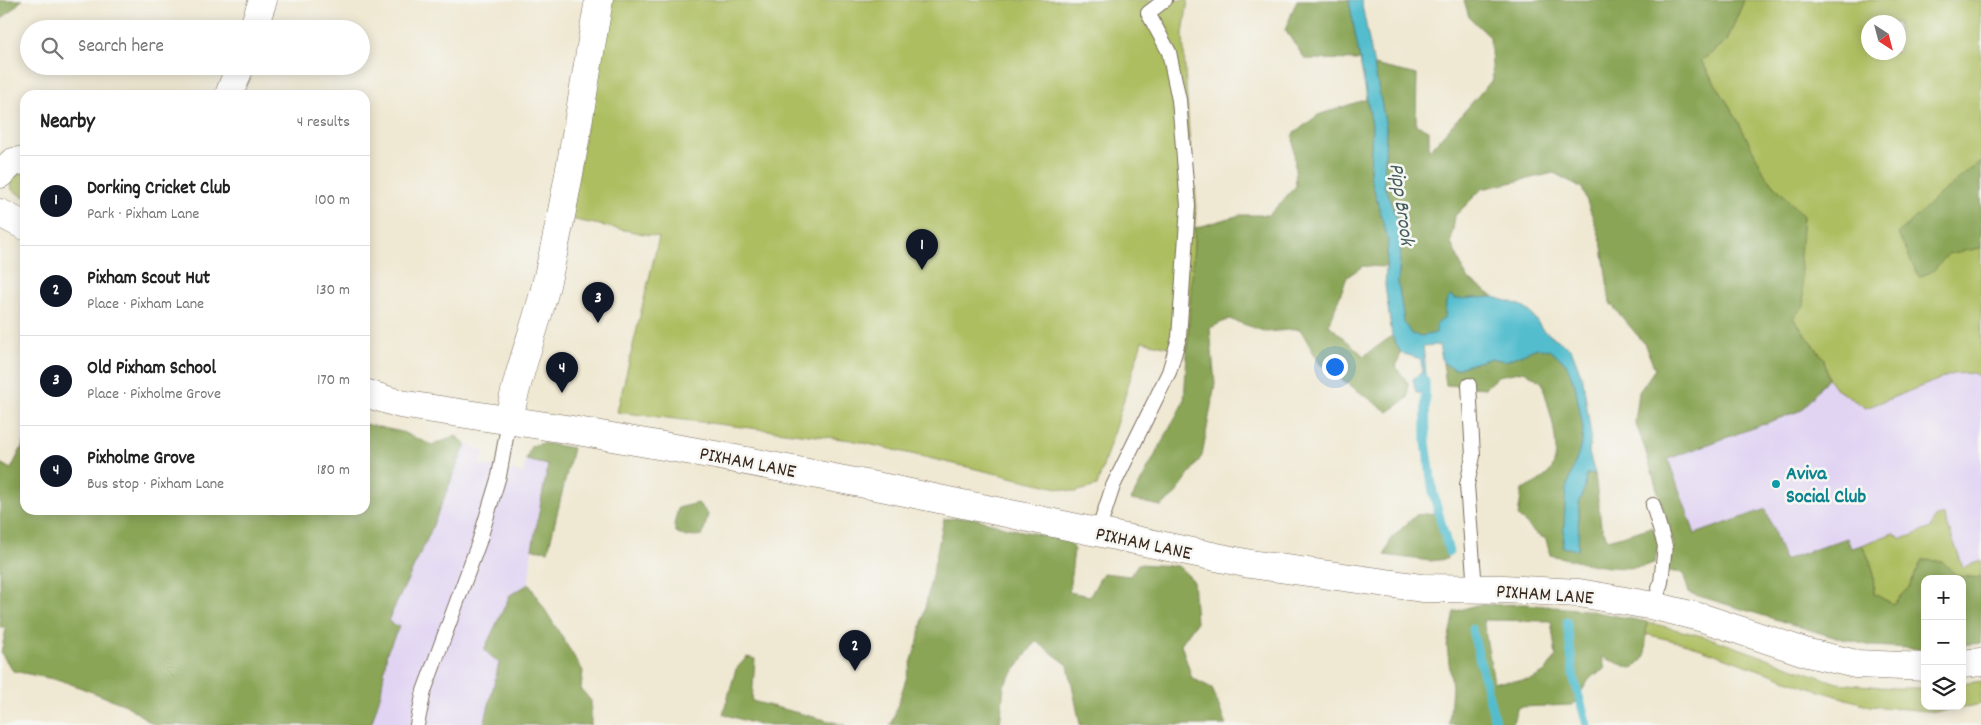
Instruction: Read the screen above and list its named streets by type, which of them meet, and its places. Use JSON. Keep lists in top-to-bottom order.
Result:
{
  "streets": {
    "main road": ["PIXHAM LANE"]
  },
  "water": ["Pipp Brook"],
  "places": ["Aviva Social Club"],
  "north": "bottom right",
  "page": {
    "search": "Search here",
    "heading": ["Nearby", "4 results"],
    "list": [
      {
        "mark": "1",
        "name": "Dorking Cricket Club",
        "note": "Park · Pixham Lane",
        "value": "100 m"
      },
      {
        "mark": "2",
        "name": "Pixham Scout Hut",
        "note": "Place · Pixham Lane",
        "value": "130 m"
      },
      {
        "mark": "3",
        "name": "Old Pixham School",
        "note": "Place · Pixholme Grove",
        "value": "170 m"
      },
      {
        "mark": "4",
        "name": "Pixholme Grove",
        "note": "Bus stop · Pixham Lane",
        "value": "180 m"
      }
    ],
    "pins": [
      "1",
      "3",
      "4",
      "2"
    ],
    "map_buttons": ["+", "−"]
  }
}
